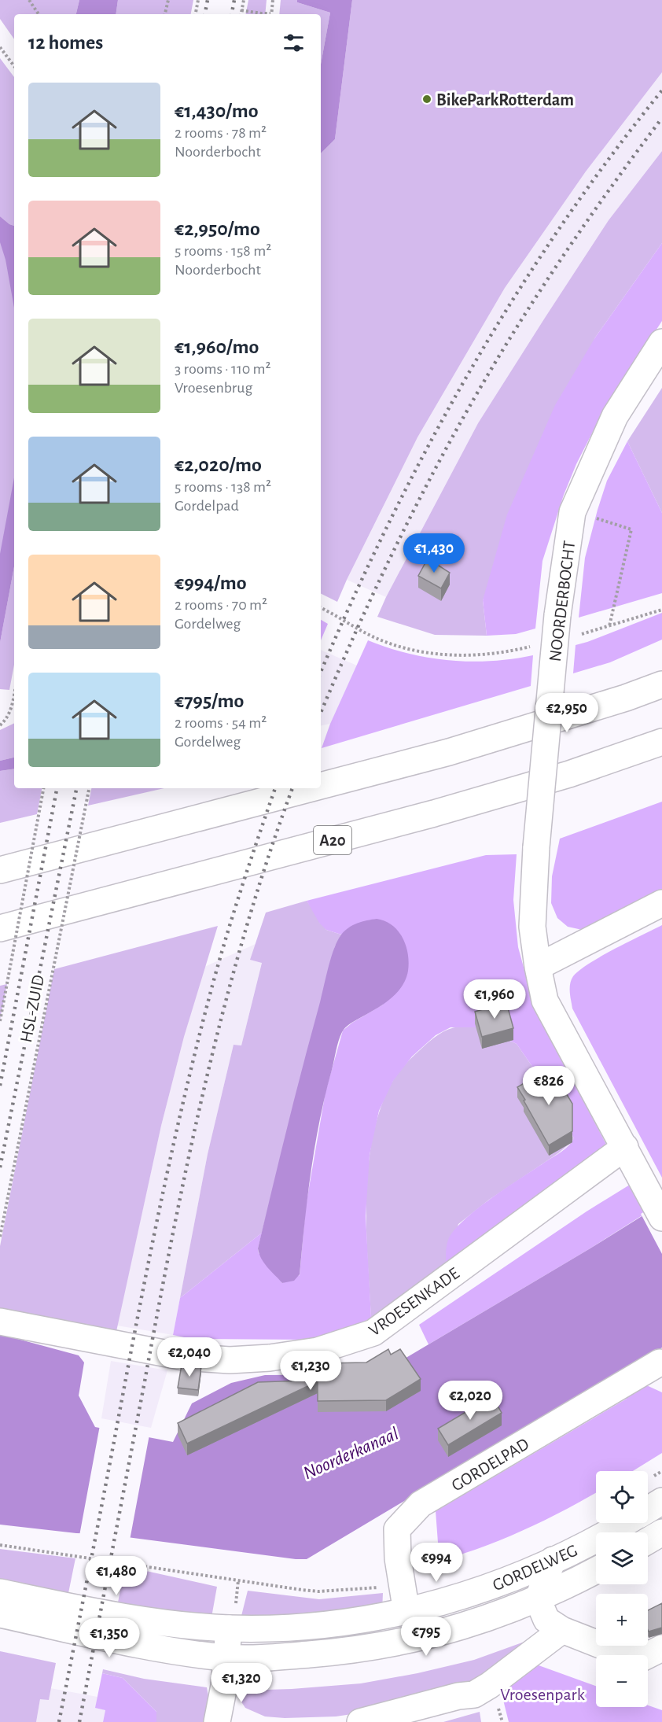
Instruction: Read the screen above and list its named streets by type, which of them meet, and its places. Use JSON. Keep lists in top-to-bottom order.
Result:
{
  "streets": {
    "main road": [
      "NOORDERBOCHT",
      "A20",
      "VROESENKADE",
      "GORDELPAD",
      "GORDELWEG"
    ],
    "path": ["HSL-ZUID"]
  },
  "crossings": [
    ["NOORDERBOCHT", "VROESENKADE"],
    ["GORDELPAD", "GORDELWEG"]
  ],
  "water": ["Noorderkanaal"],
  "parks": ["Vroesenpark"],
  "places": ["BikeParkRotterdam"],
  "page": {
    "heading": "12 homes",
    "list": [
      {
        "name": "€1,430/mo",
        "note": "2 rooms · 78 m² · Noorderbocht"
      },
      {
        "name": "€2,950/mo",
        "note": "5 rooms · 158 m² · Noorderbocht"
      },
      {
        "name": "€1,960/mo",
        "note": "3 rooms · 110 m² · Vroesenbrug"
      },
      {
        "name": "€2,020/mo",
        "note": "5 rooms · 138 m² · Gordelpad"
      },
      {
        "name": "€994/mo",
        "note": "2 rooms · 70 m² · Gordelweg"
      },
      {
        "name": "€795/mo",
        "note": "2 rooms · 54 m² · Gordelweg"
      }
    ],
    "price": [
      "€1,430",
      "€2,950",
      "€1,960",
      "€826",
      "€2,040",
      "€1,230",
      "€2,020",
      "€994",
      "€1,480",
      "€795",
      "€1,350",
      "€1,320"
    ],
    "map_buttons": ["+", "−"]
  }
}
